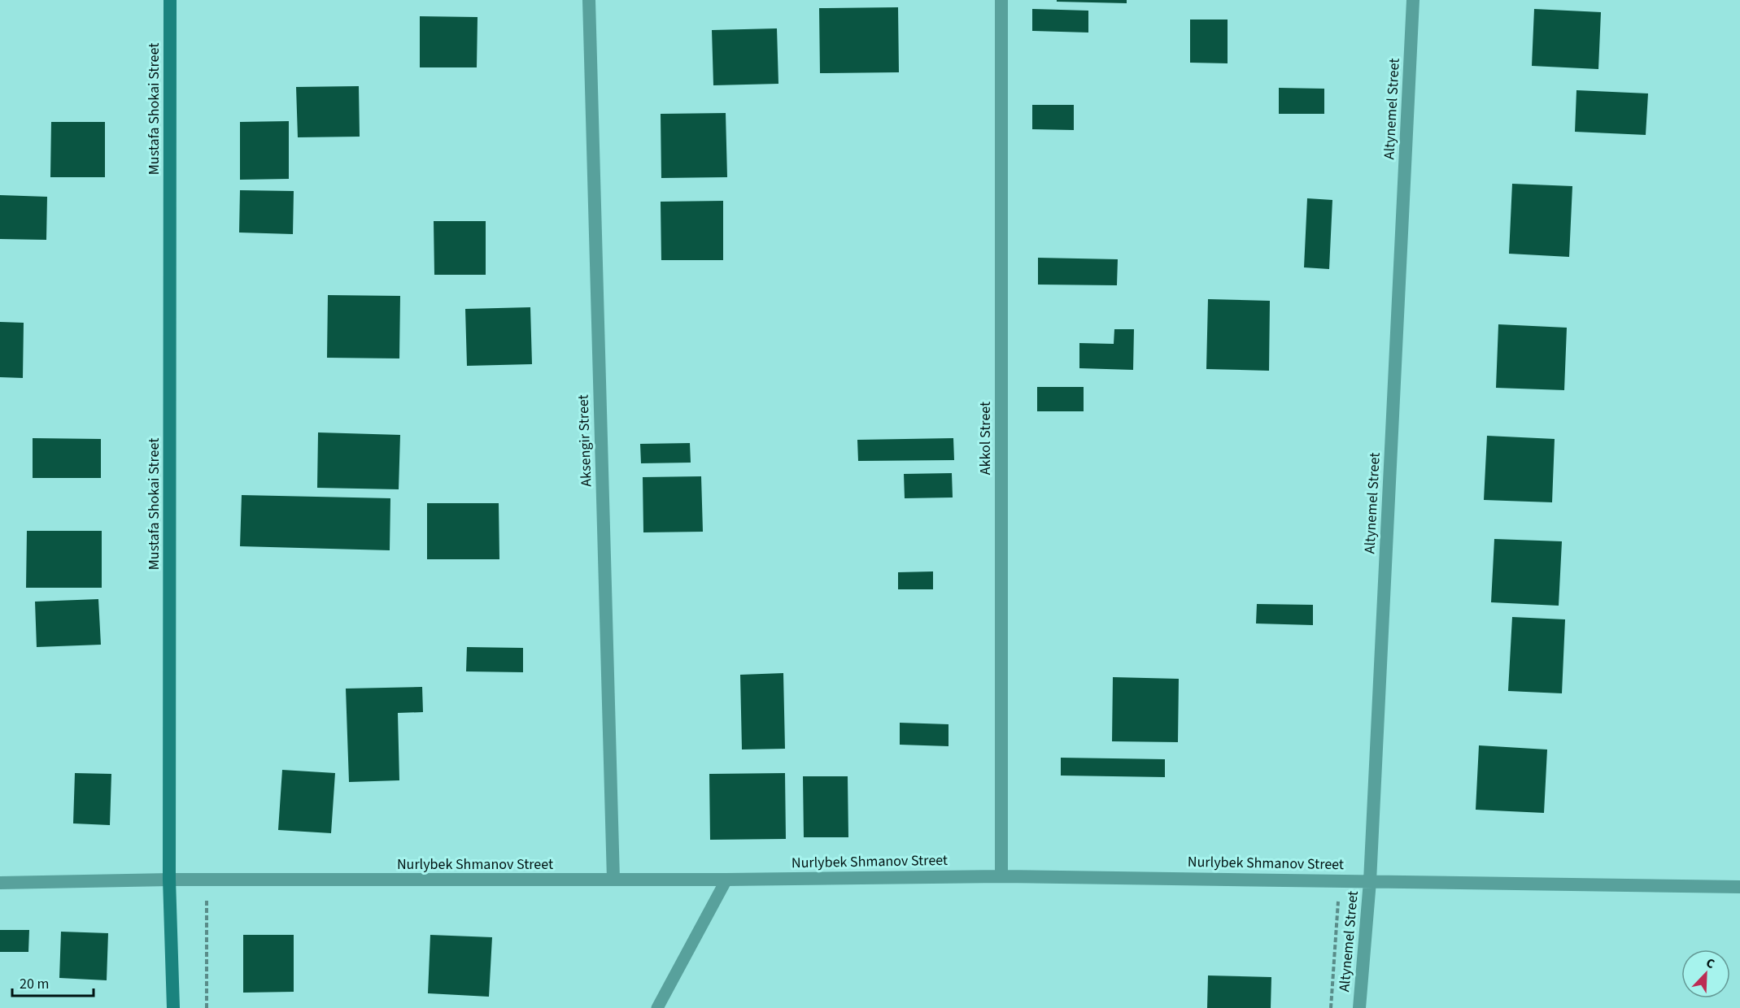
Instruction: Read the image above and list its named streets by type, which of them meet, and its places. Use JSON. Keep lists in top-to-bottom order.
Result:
{
  "streets": {
    "main road": ["Mustafa Shokai Street"],
    "street": [
      "Altynemel Street",
      "Akkol Street",
      "Aksengir Street",
      "Nurlybek Shmanov Street"
    ]
  },
  "crossings": [
    ["Mustafa Shokai Street", "Nurlybek Shmanov Street"],
    ["Altynemel Street", "Nurlybek Shmanov Street"],
    ["Akkol Street", "Nurlybek Shmanov Street"],
    ["Aksengir Street", "Nurlybek Shmanov Street"]
  ],
  "scale_bar": "20 m",
  "north": "top right"
}
